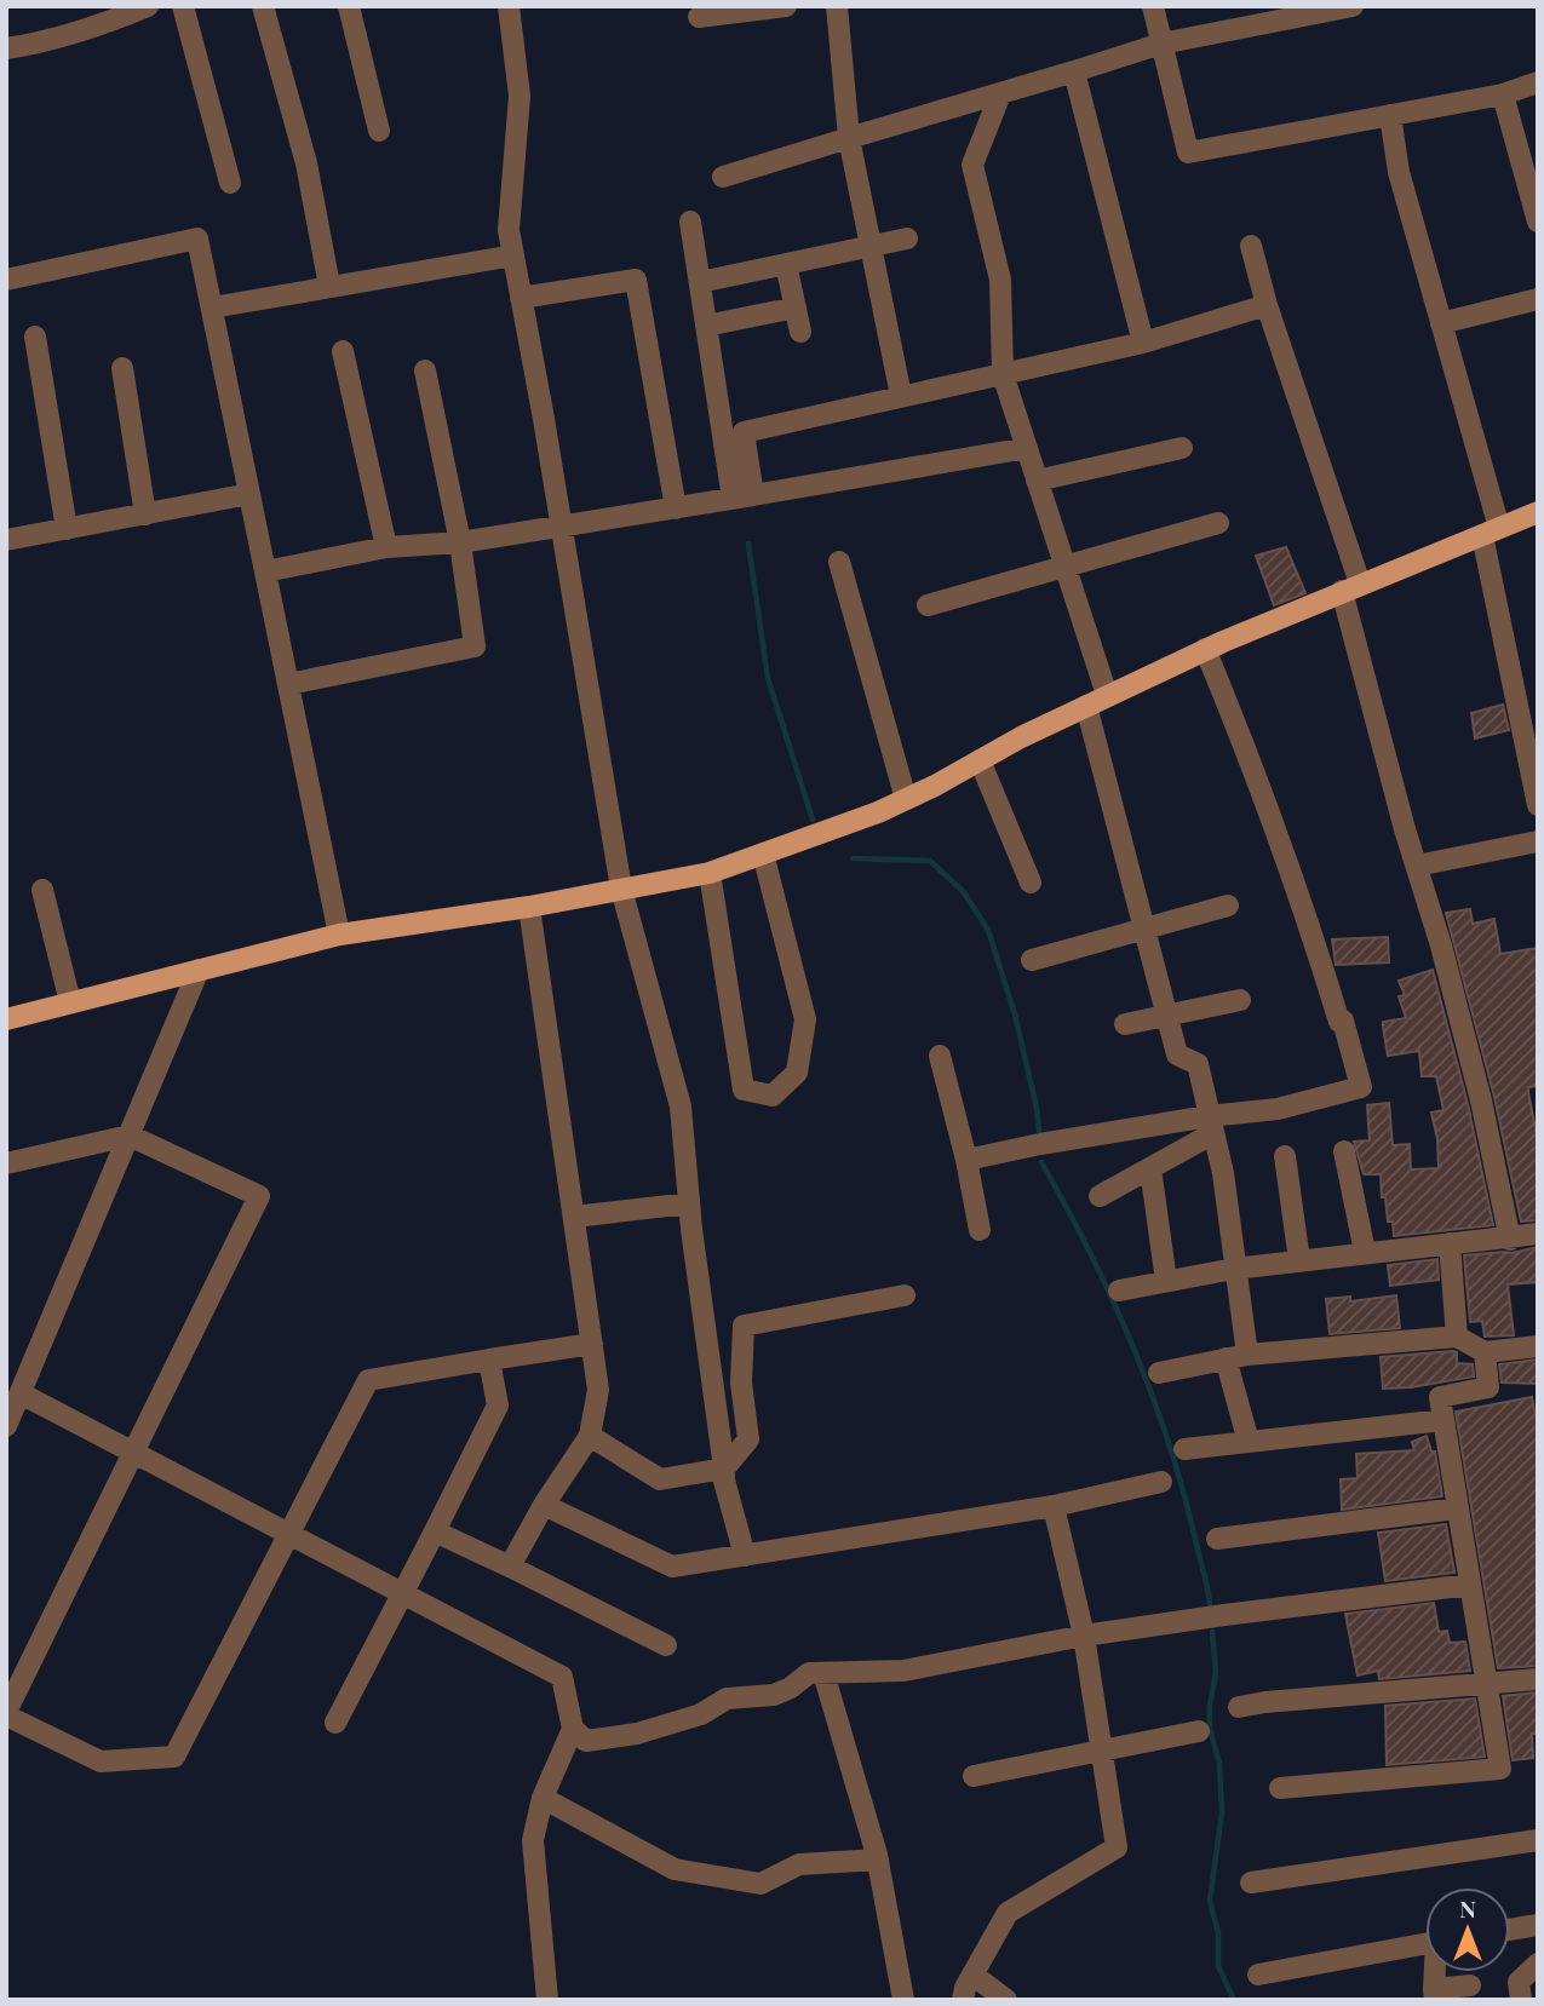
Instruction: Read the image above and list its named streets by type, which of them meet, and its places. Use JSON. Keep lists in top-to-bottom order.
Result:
{
  "north": "top"
}
